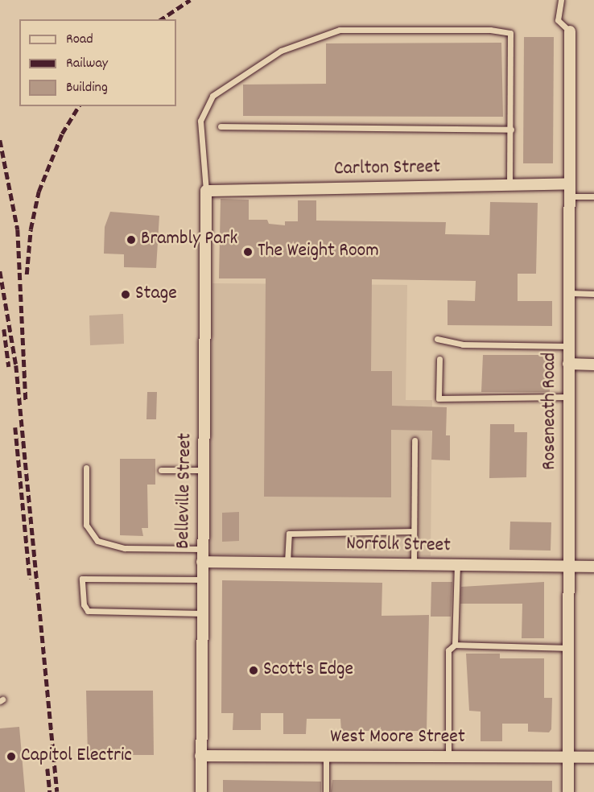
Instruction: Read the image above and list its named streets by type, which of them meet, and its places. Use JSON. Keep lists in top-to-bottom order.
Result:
{
  "streets": {
    "street": [
      "Carlton Street",
      "Roseneath Road",
      "Belleville Street",
      "Norfolk Street",
      "West Moore Street"
    ]
  },
  "crossings": [
    ["Carlton Street", "Roseneath Road"],
    ["Carlton Street", "Belleville Street"],
    ["Roseneath Road", "Norfolk Street"],
    ["Roseneath Road", "West Moore Street"],
    ["Belleville Street", "Norfolk Street"],
    ["Belleville Street", "West Moore Street"]
  ],
  "places": [
    "Brambly Park",
    "The Weight Room",
    "Stage",
    "Scott's Edge",
    "Capitol Electric"
  ],
  "legend": ["Road", "Railway", "Building"]
}
